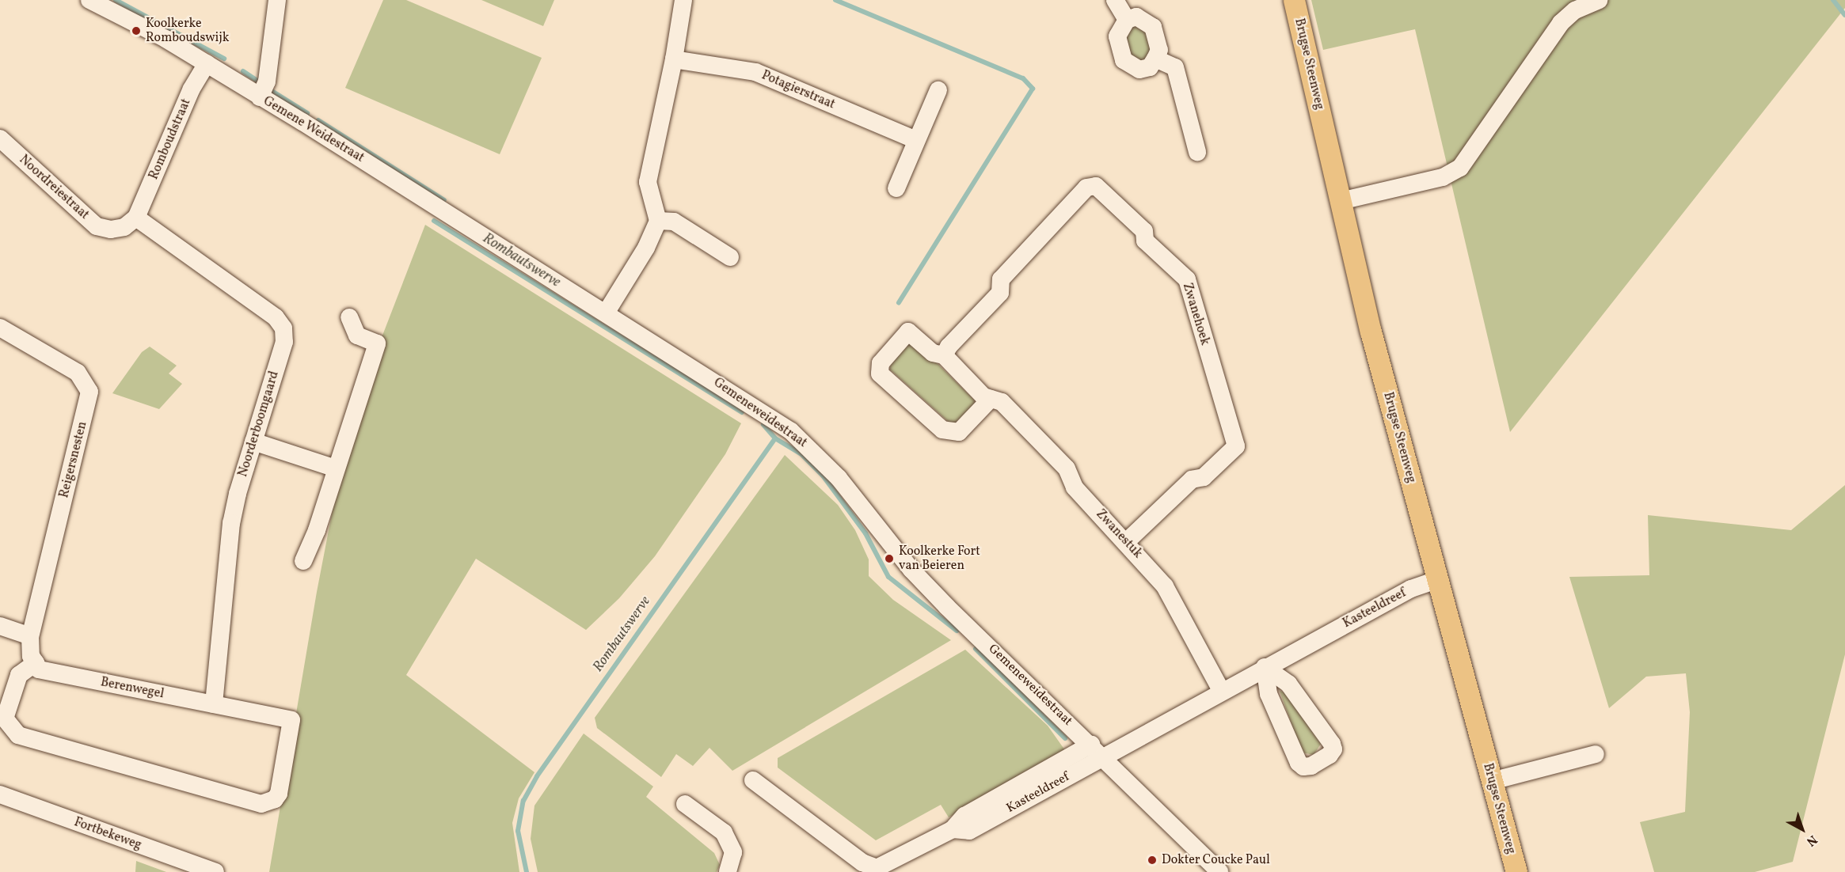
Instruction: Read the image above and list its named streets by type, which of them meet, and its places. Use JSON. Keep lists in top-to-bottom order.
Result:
{
  "streets": {
    "main road": ["Brugse Steenweg"],
    "street": [
      "Potagierstraat",
      "Gemene Weidestraat",
      "Romboudstraat",
      "Noordreiestraat",
      "Zwanehoek",
      "Gemeneweidestraat",
      "Noorderboomgaard",
      "Reigersnesten",
      "Zwanestuk",
      "Kasteeldreef",
      "Berenwegel",
      "Fortbekeweg"
    ]
  },
  "crossings": [
    ["Brugse Steenweg", "Kasteeldreef"],
    ["Gemene Weidestraat", "Romboudstraat"],
    ["Gemene Weidestraat", "Gemeneweidestraat"],
    ["Romboudstraat", "Noordreiestraat"],
    ["Romboudstraat", "Noorderboomgaard"],
    ["Noordreiestraat", "Noorderboomgaard"],
    ["Zwanehoek", "Zwanestuk"],
    ["Gemeneweidestraat", "Kasteeldreef"],
    ["Noorderboomgaard", "Berenwegel"],
    ["Zwanestuk", "Kasteeldreef"]
  ],
  "water": ["Rombautswerve"],
  "places": ["Koolkerke Romboudswijk", "Koolkerke Fort van Beieren", "Dokter Coucke Paul"],
  "north": "bottom right"
}
